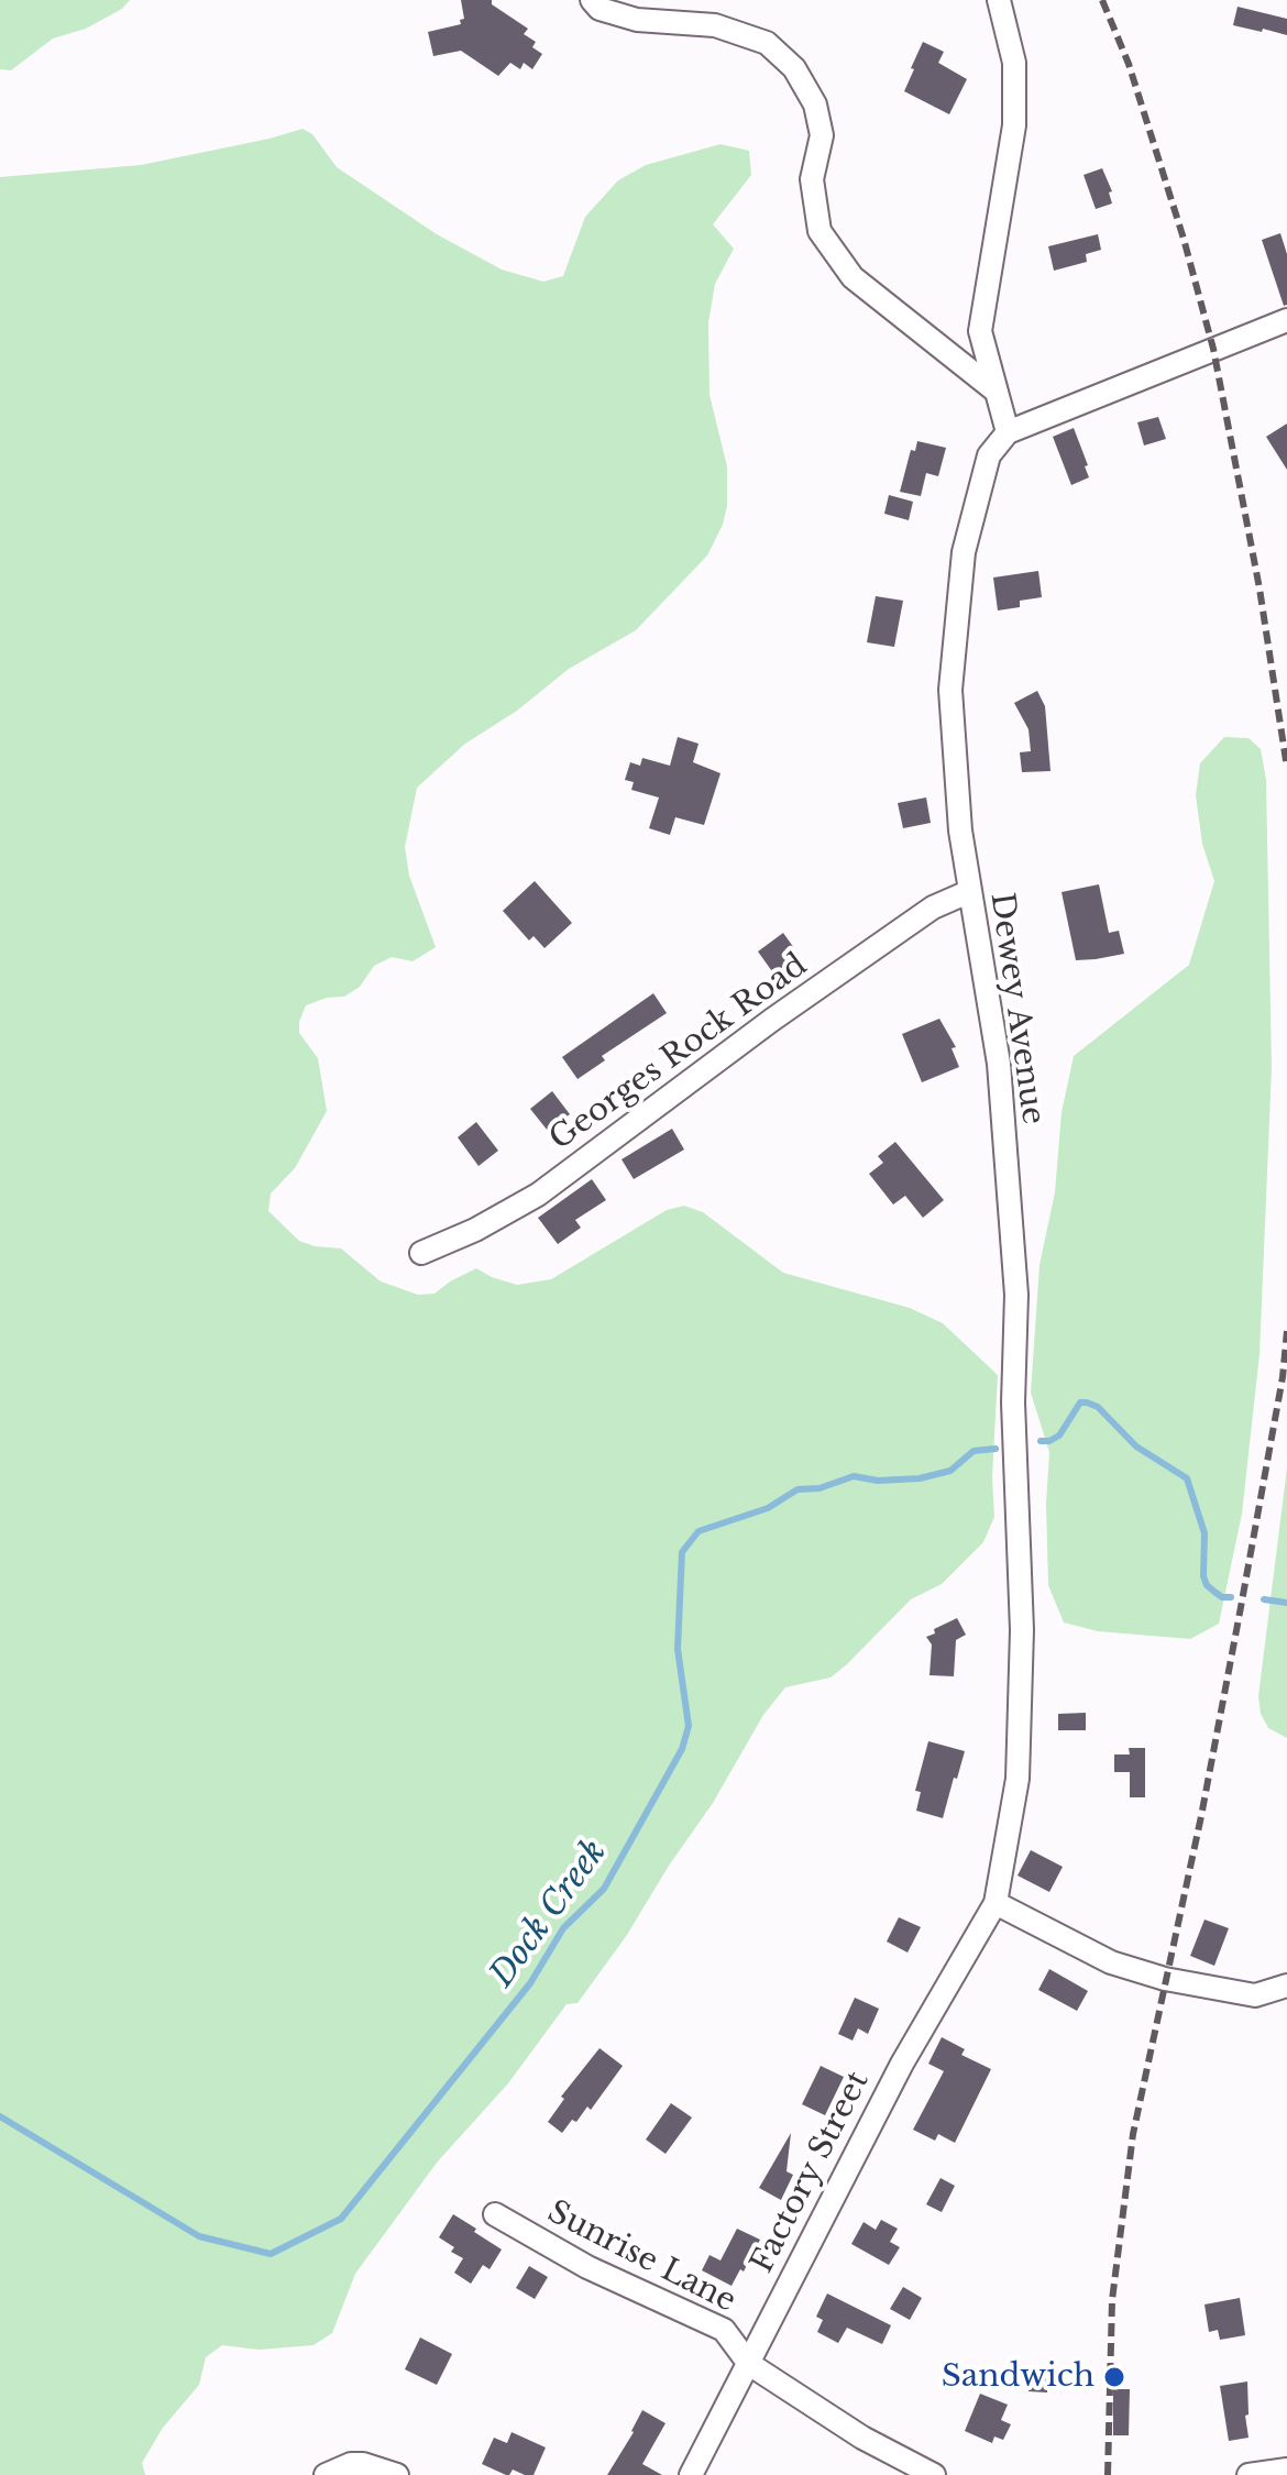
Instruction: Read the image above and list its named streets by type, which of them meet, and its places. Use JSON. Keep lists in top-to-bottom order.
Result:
{
  "streets": {
    "street": [
      "Dewey Avenue",
      "Georges Rock Road",
      "Factory Street",
      "Sunrise Lane"
    ]
  },
  "crossings": [
    ["Dewey Avenue", "Georges Rock Road"],
    ["Dewey Avenue", "Factory Street"],
    ["Factory Street", "Sunrise Lane"]
  ],
  "water": ["Dock Creek"],
  "places": ["Sandwich"]
}
